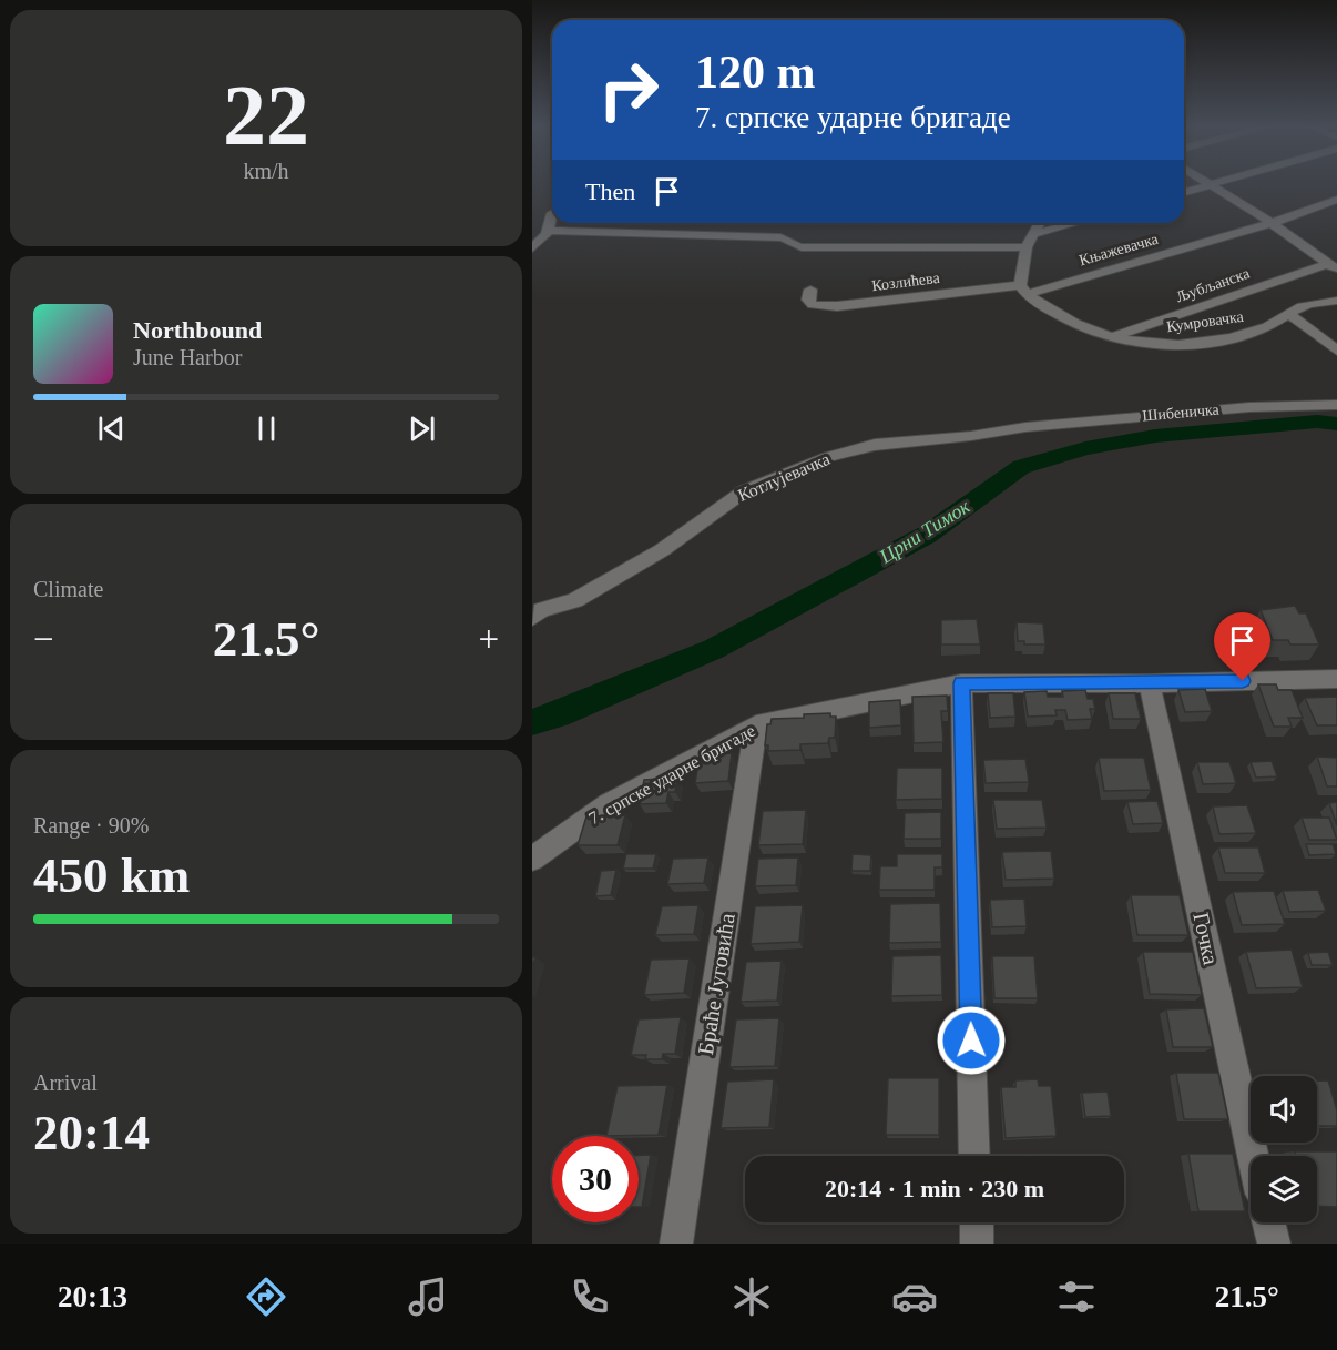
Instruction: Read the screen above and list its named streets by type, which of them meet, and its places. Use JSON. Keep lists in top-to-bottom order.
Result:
{
  "streets": {
    "street": [
      "Књажевачка",
      "Козлићева",
      "Љубљанска",
      "Кумровачка",
      "Шибеничка",
      "Котлујевачка",
      "7. српске ударне бригаде",
      "Гочка",
      "Браће Југовића"
    ]
  },
  "crossings": [
    ["Књажевачка", "Козлићева"],
    ["Књажевачка", "Кумровачка"],
    ["Козлићева", "Кумровачка"],
    ["Љубљанска", "Кумровачка"],
    ["Шибеничка", "Котлујевачка"],
    ["7. српске ударне бригаде", "Гочка"],
    ["7. српске ударне бригаде", "Браће Југовића"]
  ],
  "water": ["Црни Тимок"],
  "page": {
    "tile": [
      ["22", "km/h"],
      "Climate",
      ["Range · 90%", "450 km"],
      ["Arrival", "20:14"]
    ],
    "turn": ["120 m", "7. српске ударне бригаде"],
    "then": "Then",
    "song": ["Northbound", "June Harbor"],
    "heat": ["−", "21.5°", "+"],
    "limit": "30",
    "trip": "20:14 · 1 min · 230 m",
    "tabs": ["20:13", "21.5°"]
  }
}
